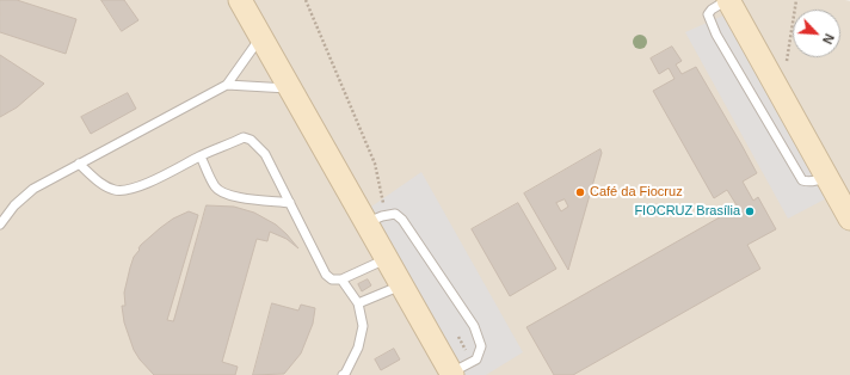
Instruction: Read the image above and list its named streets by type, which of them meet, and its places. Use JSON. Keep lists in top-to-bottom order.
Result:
{
  "places": ["Café da Fiocruz", "FIOCRUZ Brasília"],
  "north": "bottom right"
}
